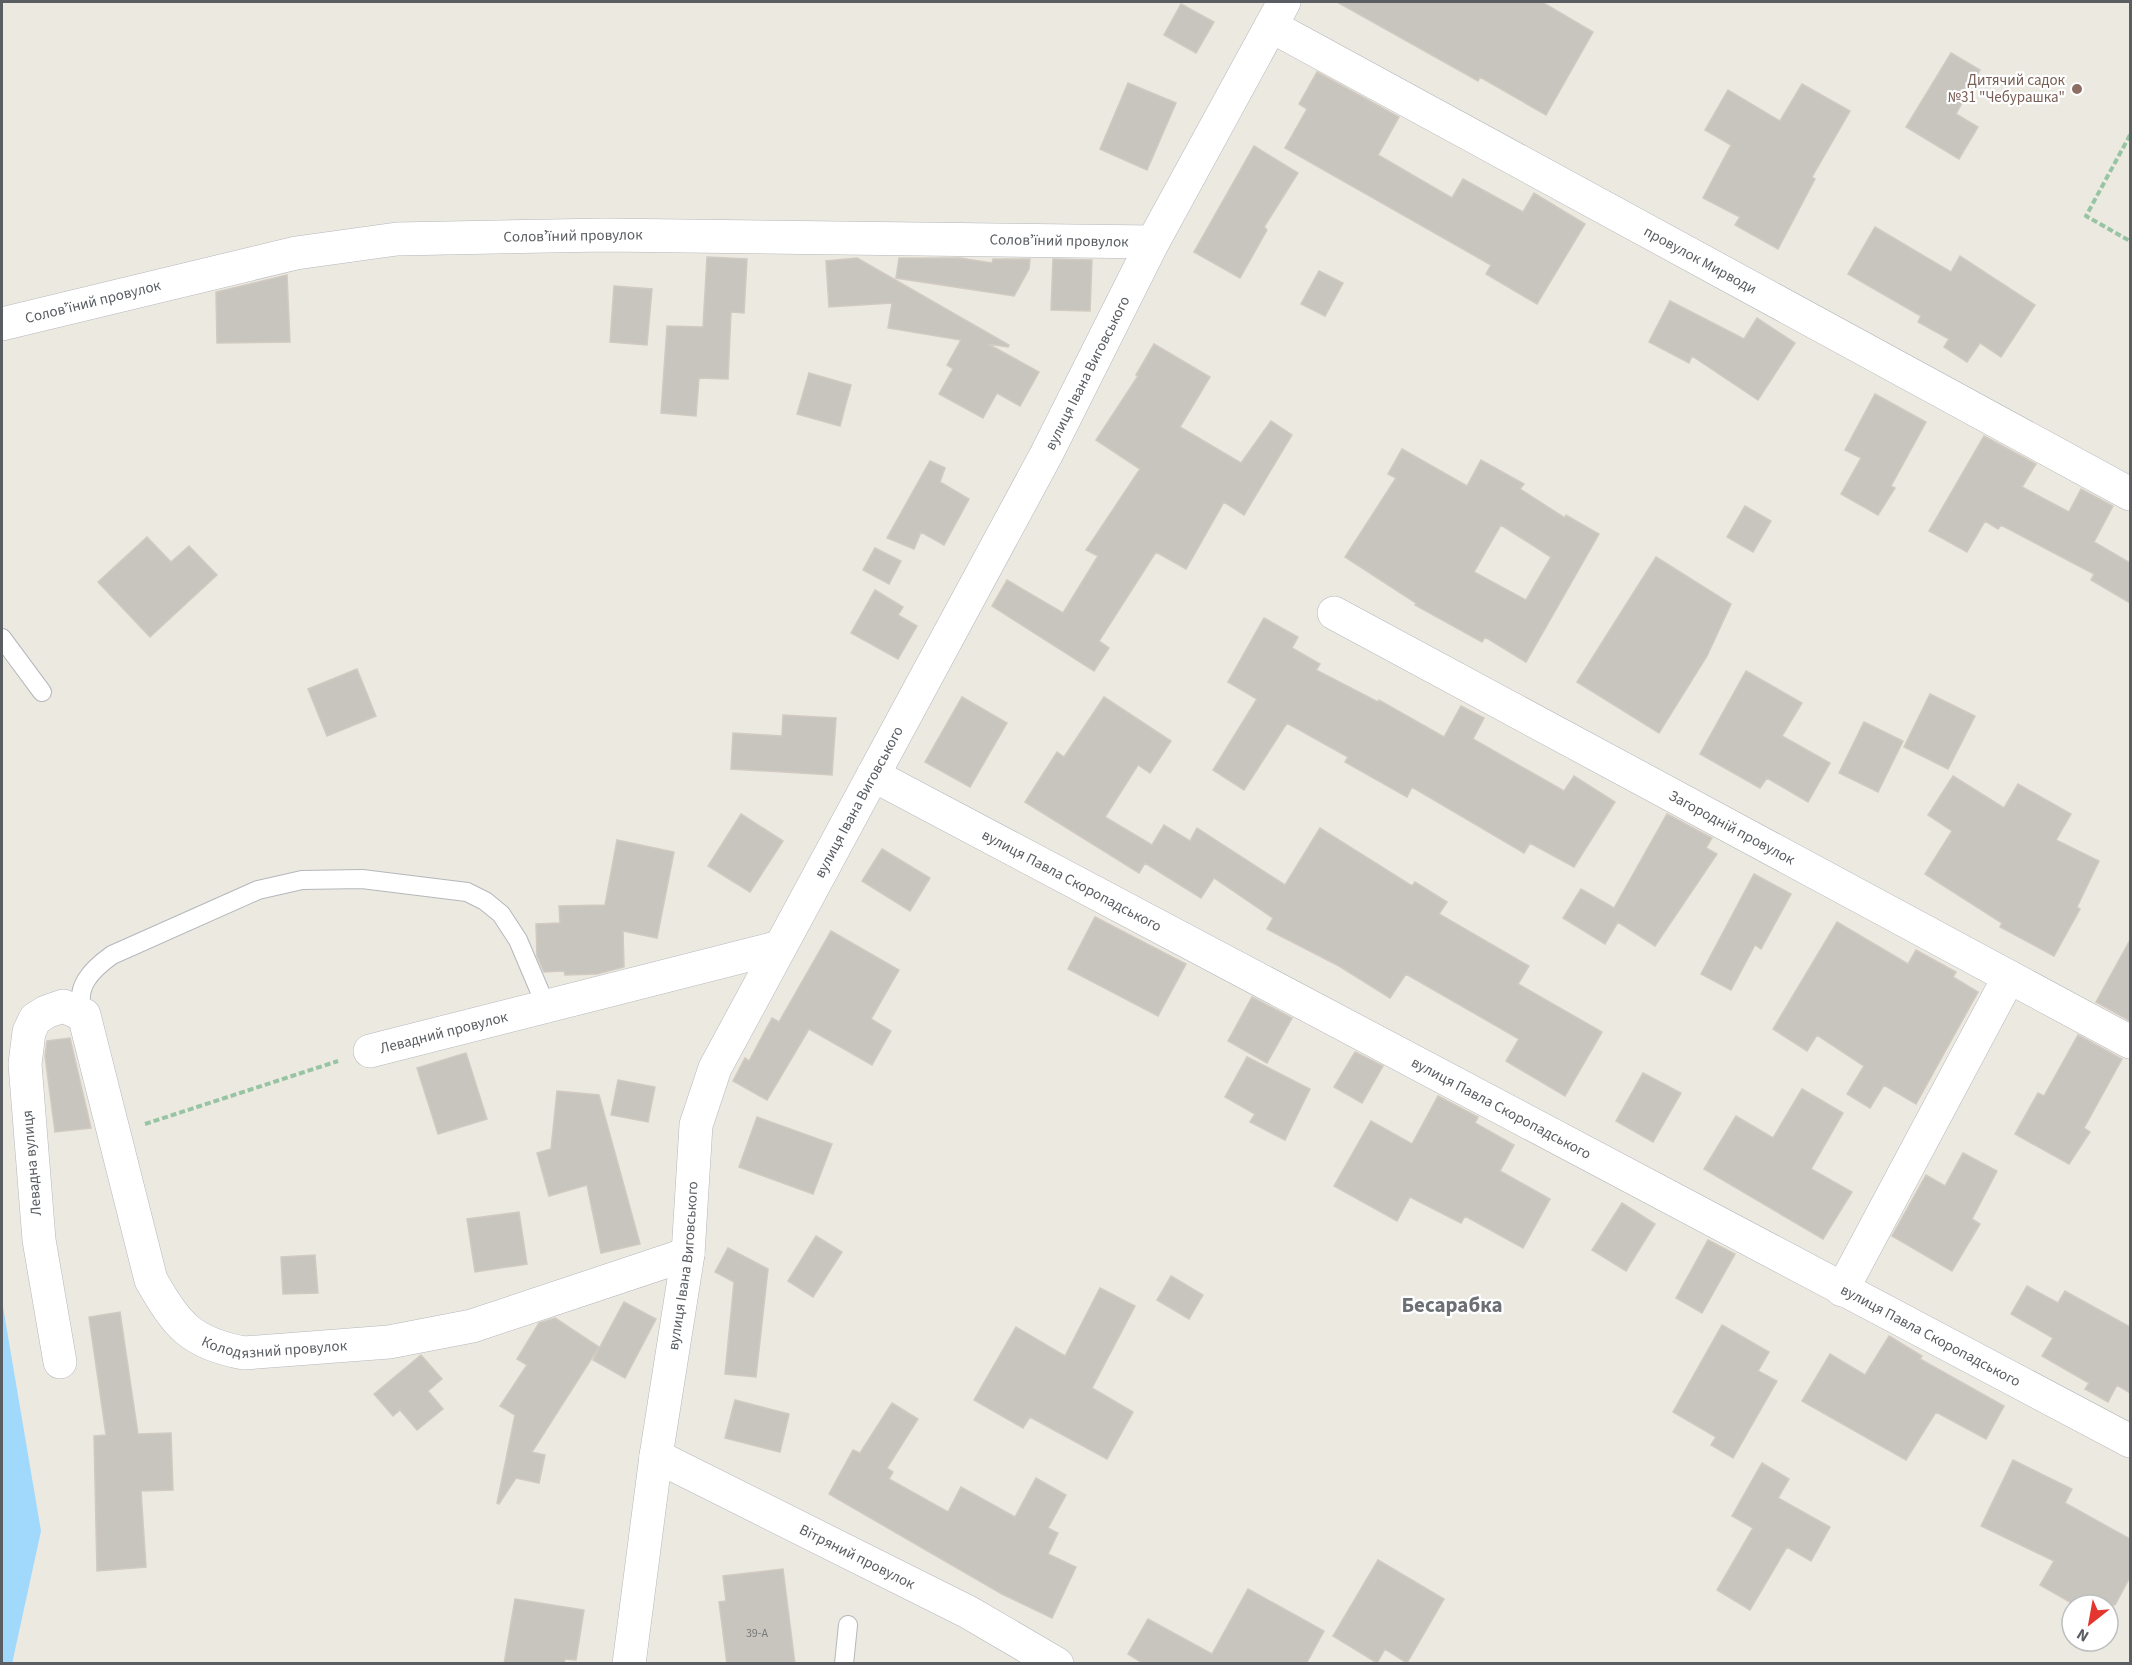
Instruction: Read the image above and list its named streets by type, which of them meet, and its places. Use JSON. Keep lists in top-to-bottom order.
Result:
{
  "streets": {
    "street": [
      "Соловʼїний провулок",
      "провулок Мирводи",
      "вулиця Івана Виговського",
      "Загородній провулок",
      "вулиця Павла Скоропадського",
      "Левадний провулок",
      "Левадна вулиця",
      "Колодязний провулок",
      "Вітряний провулок"
    ]
  },
  "crossings": [
    ["Соловʼїний провулок", "вулиця Івана Виговського"],
    ["провулок Мирводи", "вулиця Івана Виговського"],
    ["вулиця Івана Виговського", "вулиця Павла Скоропадського"],
    ["вулиця Івана Виговського", "Левадний провулок"],
    ["вулиця Івана Виговського", "Колодязний провулок"],
    ["вулиця Івана Виговського", "Вітряний провулок"],
    ["Левадний провулок", "Колодязний провулок"],
    ["Левадна вулиця", "Колодязний провулок"]
  ],
  "districts": ["Бесарабка"],
  "places": ["Дитячий садок №31 \"Чебурашка\""],
  "house_numbers": ["39-А"],
  "north": "bottom left"
}
